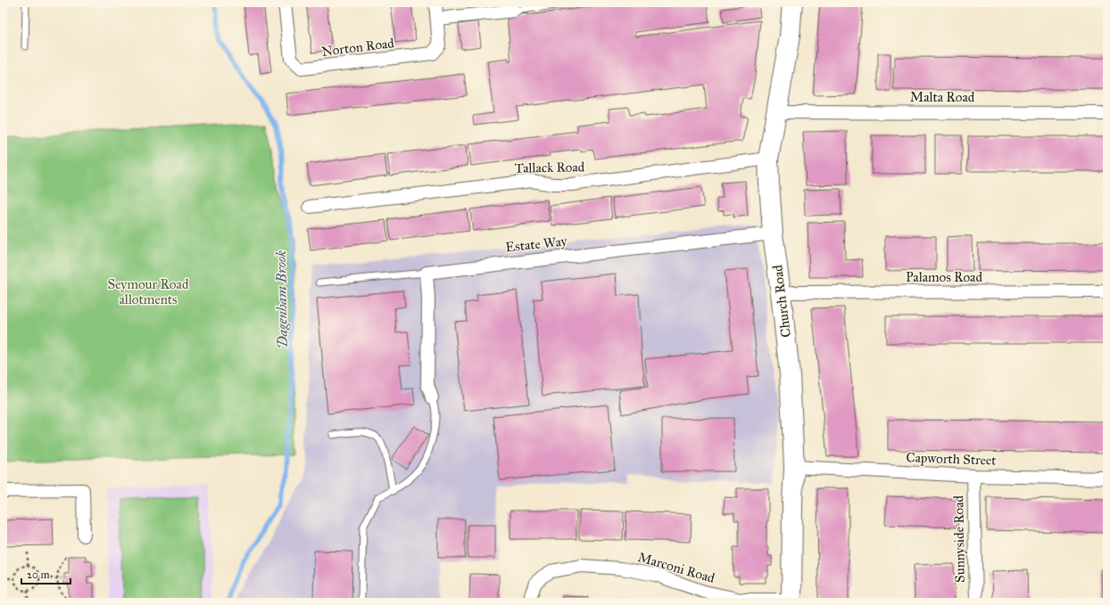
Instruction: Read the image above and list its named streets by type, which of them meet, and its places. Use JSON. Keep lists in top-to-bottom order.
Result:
{
  "streets": {
    "main road": ["Church Road"],
    "street": [
      "Norton Road",
      "Malta Road",
      "Tallack Road",
      "Estate Way",
      "Palamos Road",
      "Capworth Street",
      "Sunnyside Road",
      "Marconi Road"
    ]
  },
  "crossings": [
    ["Malta Road", "Church Road"],
    ["Tallack Road", "Church Road"],
    ["Estate Way", "Church Road"],
    ["Palamos Road", "Church Road"],
    ["Church Road", "Capworth Street"],
    ["Church Road", "Marconi Road"],
    ["Capworth Street", "Sunnyside Road"]
  ],
  "water": ["Dagenham Brook"],
  "parks": ["Seymour Road allotments"],
  "scale_bar": "20 m"
}
